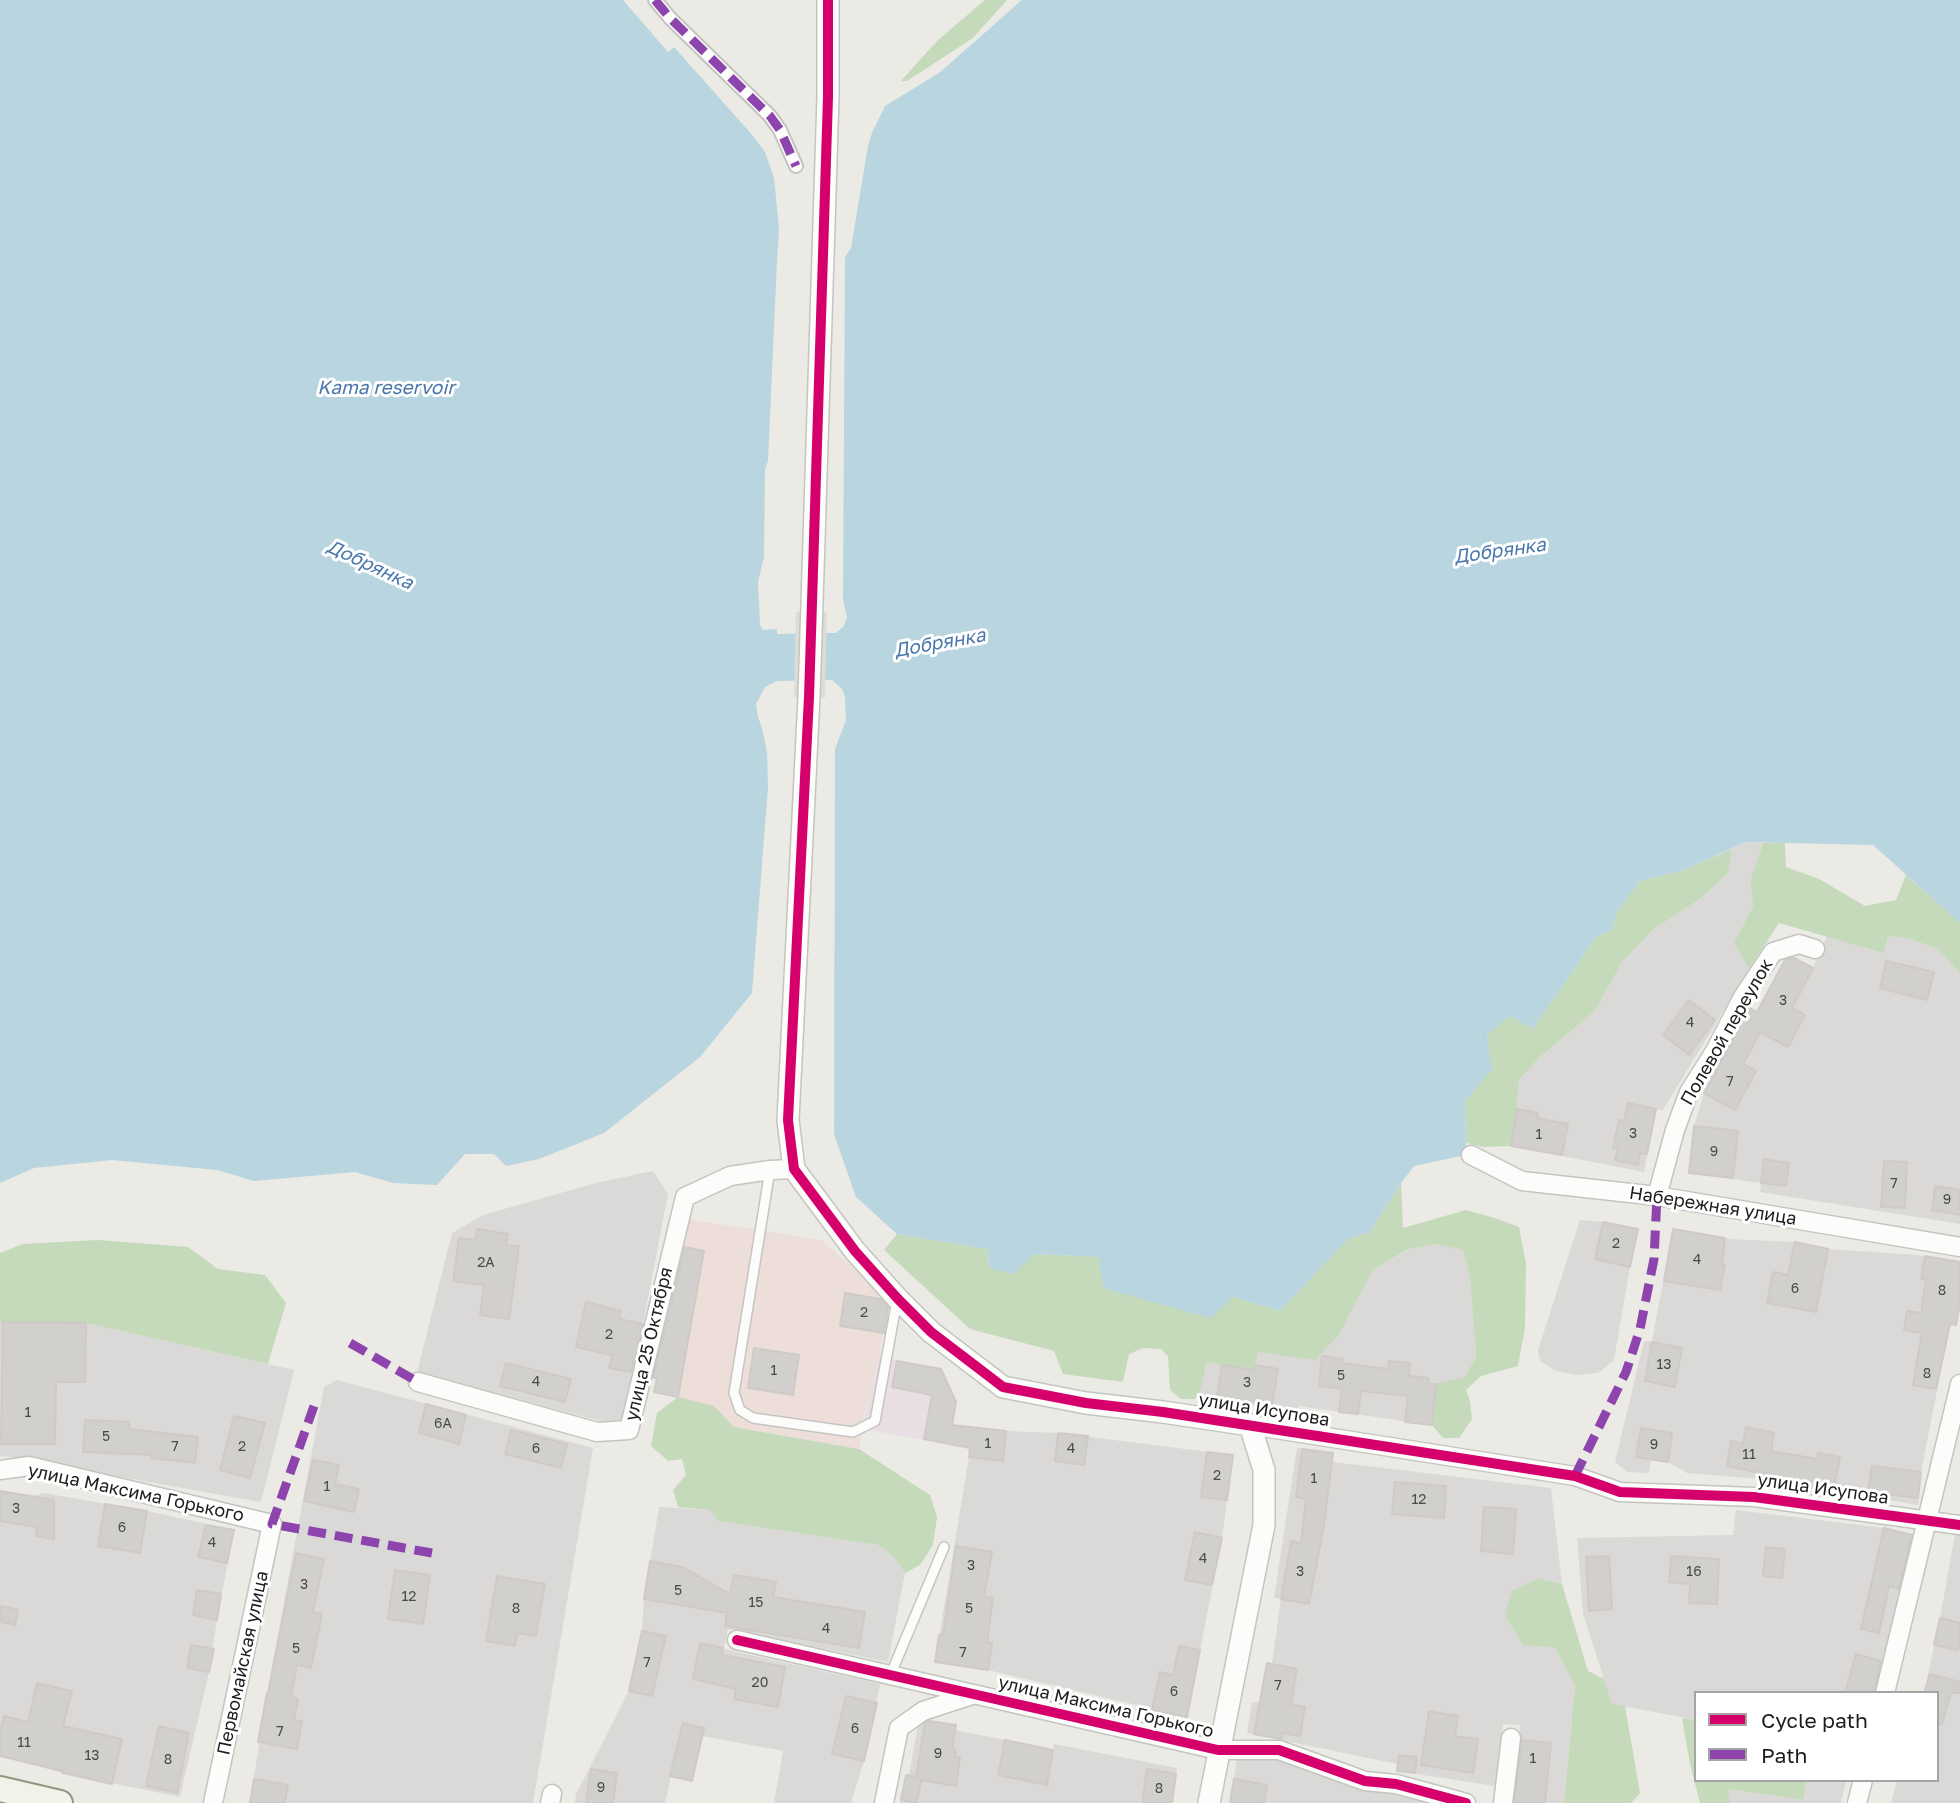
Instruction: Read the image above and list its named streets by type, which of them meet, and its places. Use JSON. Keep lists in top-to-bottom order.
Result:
{
  "streets": {
    "street": [
      "Полевой переулок",
      "Набережная улица",
      "улица 25 Октября",
      "улица Исупова",
      "улица Максима Горького",
      "Первомайская улица"
    ]
  },
  "crossings": [
    ["Полевой переулок", "Набережная улица"],
    ["улица 25 Октября", "улица Исупова"],
    ["улица Максима Горького", "Первомайская улица"]
  ],
  "water": ["Kama reservoir", "Добрянка"],
  "house_numbers": [
    "3",
    "4",
    "7",
    "3",
    "1",
    "9",
    "7",
    "9",
    "2",
    "4",
    "2А",
    "6",
    "8",
    "2",
    "2",
    "13",
    "1",
    "8",
    "5",
    "4",
    "3",
    "1",
    "6А",
    "5",
    "1",
    "9",
    "7",
    "2",
    "6",
    "4",
    "11",
    "2",
    "1",
    "1",
    "12",
    "3",
    "6",
    "4",
    "4",
    "3",
    "3",
    "16",
    "3",
    "5",
    "12",
    "15",
    "8",
    "5",
    "4",
    "5",
    "7",
    "7",
    "20",
    "7",
    "6",
    "6",
    "7",
    "11",
    "9",
    "13",
    "1",
    "8",
    "9",
    "8"
  ],
  "legend": ["Cycle path", "Path"]
}
